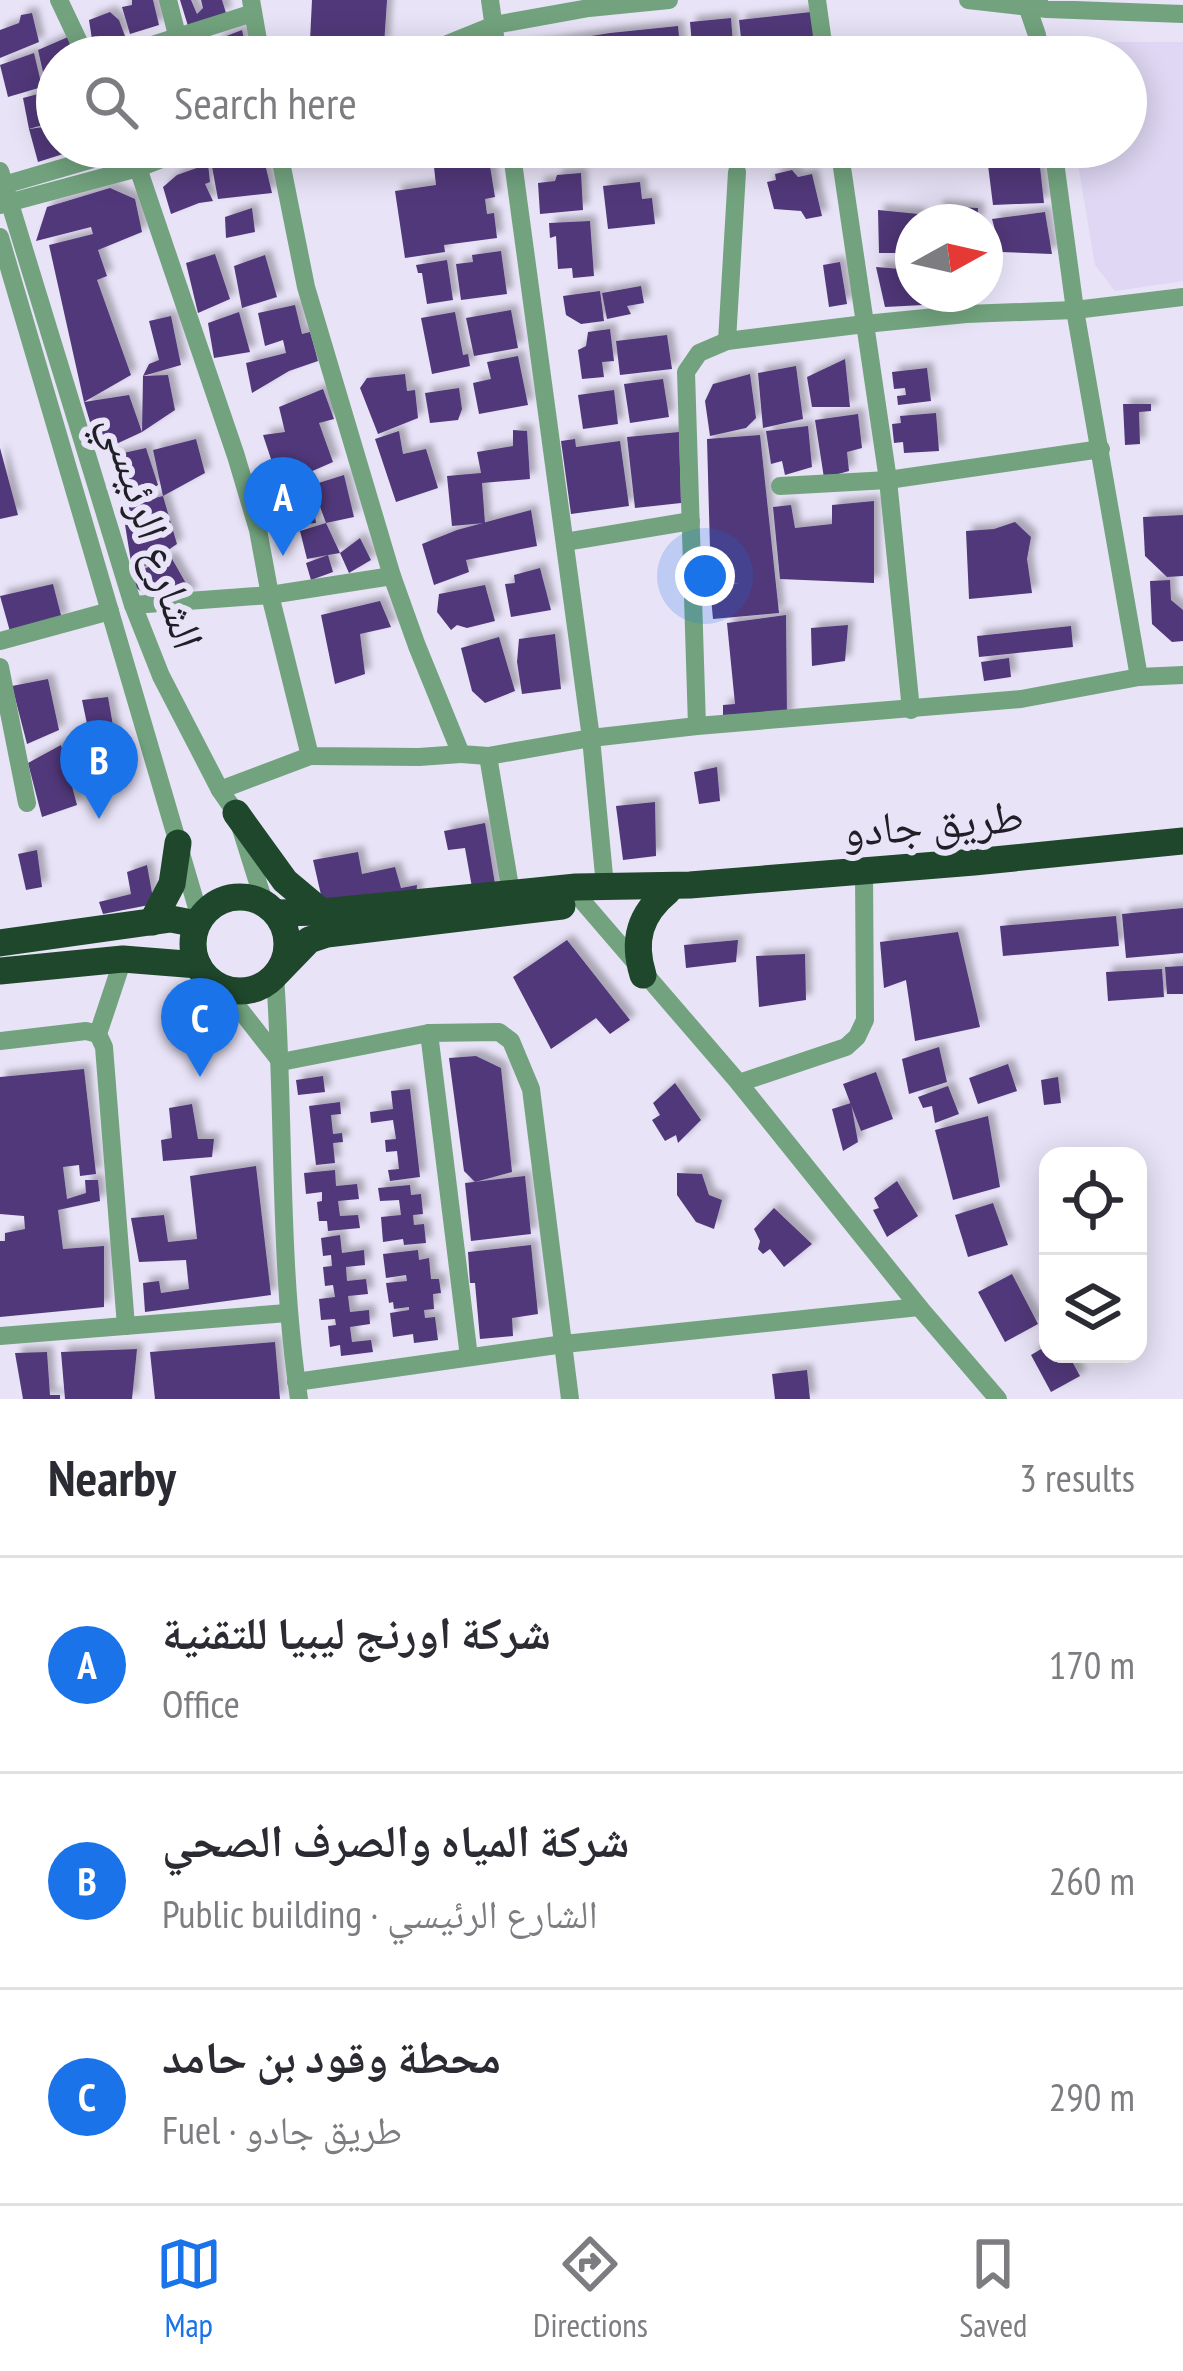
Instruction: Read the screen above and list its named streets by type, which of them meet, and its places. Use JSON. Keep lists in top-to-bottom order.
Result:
{
  "streets": {
    "highway": ["طريق جادو"],
    "street": ["الشارع الرئيسي"]
  },
  "crossings": [
    ["الشارع الرئيسي", "طريق جادو"]
  ],
  "north": "right",
  "page": {
    "search": "Search here",
    "pins": ["A", "B", "C"],
    "heading": ["Nearby", "3 results"],
    "list": [
      {
        "mark": "A",
        "name": "شركة اورنج ليبيا للتقنية",
        "note": "Office",
        "value": "170 m"
      },
      {
        "mark": "B",
        "name": "شركة المياه والصرف الصحي",
        "note": "Public building · الشارع الرئيسي",
        "value": "260 m"
      },
      {
        "mark": "C",
        "name": "محطة وقود بن حامد",
        "note": "Fuel · طريق جادو",
        "value": "290 m"
      }
    ],
    "nav": ["Map", "Directions", "Saved"]
  }
}
